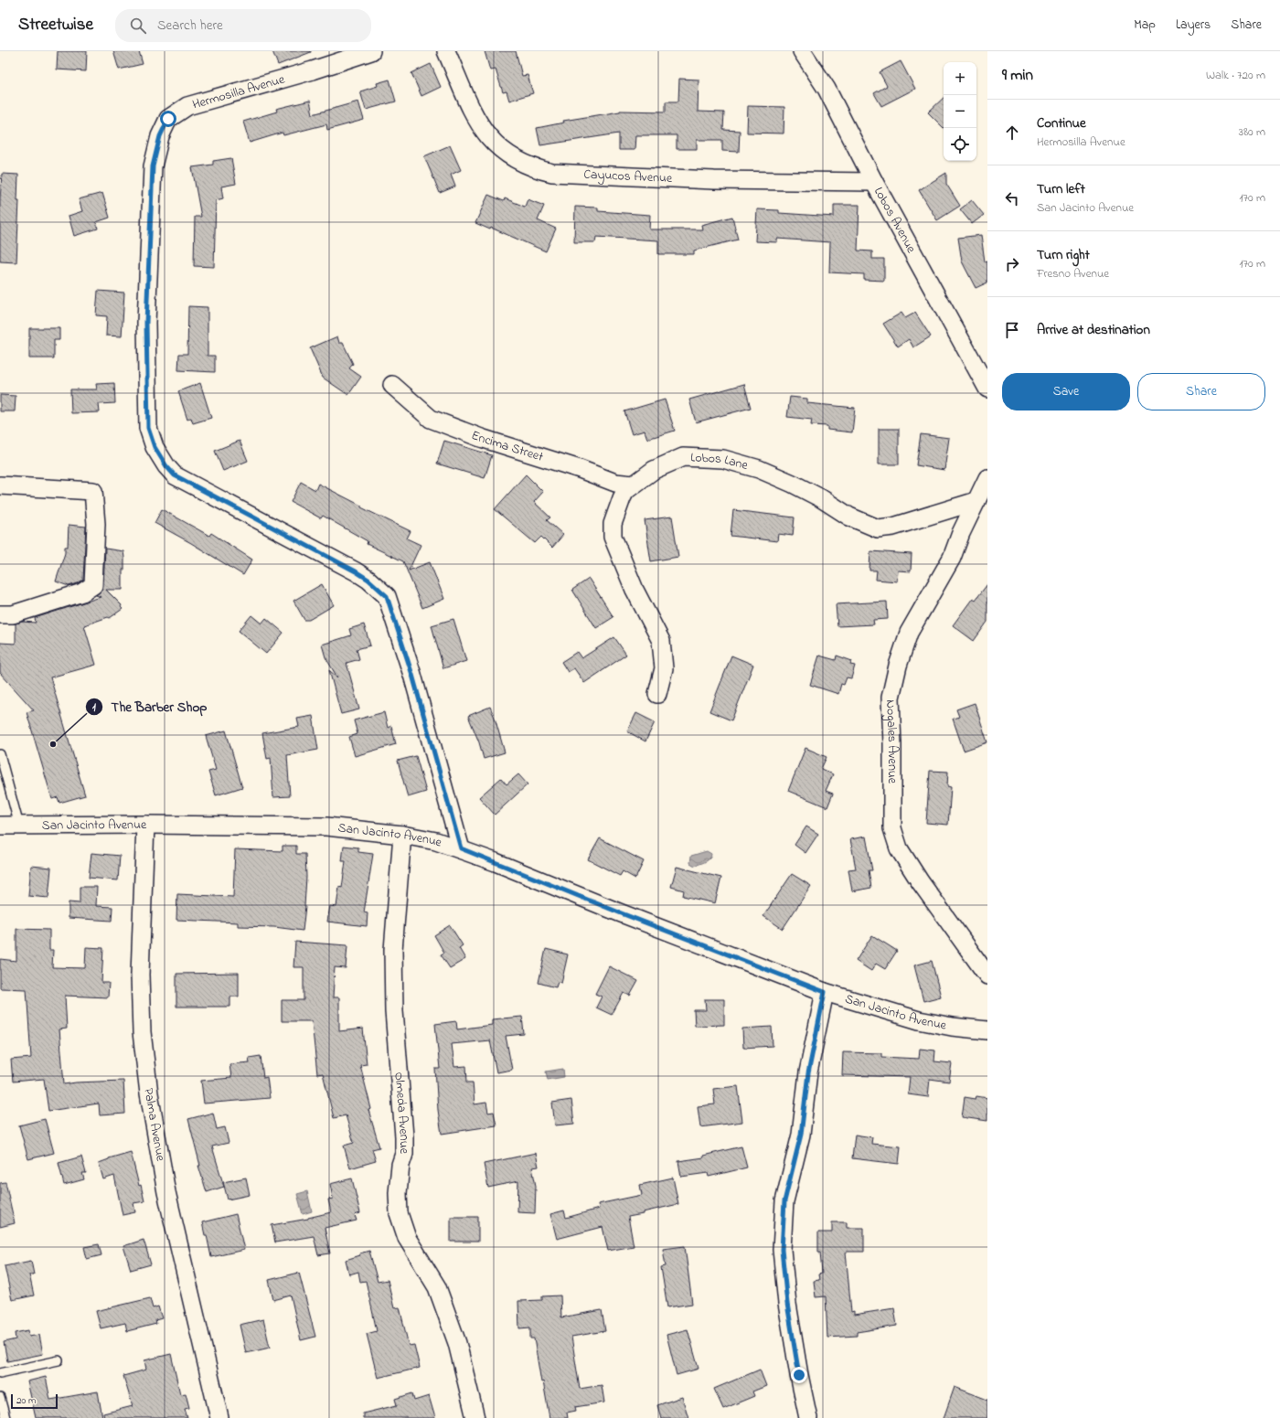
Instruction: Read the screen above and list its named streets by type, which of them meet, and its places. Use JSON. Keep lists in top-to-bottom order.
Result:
{
  "streets": {
    "street": [
      "Hermosilla Avenue",
      "Cayucos Avenue",
      "Lobos Avenue",
      "Encima Street",
      "Lobos Lane",
      "Nogales Avenue",
      "San Jacinto Avenue",
      "Olmeda Avenue",
      "Palma Avenue"
    ]
  },
  "crossings": [
    ["Hermosilla Avenue", "San Jacinto Avenue"],
    ["Cayucos Avenue", "Lobos Avenue"],
    ["Encima Street", "Lobos Lane"],
    ["Lobos Lane", "Nogales Avenue"],
    ["San Jacinto Avenue", "Olmeda Avenue"],
    ["San Jacinto Avenue", "Palma Avenue"]
  ],
  "places": ["The Barber Shop"],
  "scale_bar": "20 m",
  "page": {
    "header": "Streetwise",
    "search": "Search here",
    "nav": ["Map", "Layers", "Share"],
    "heading": ["9 min", "Walk · 720 m"],
    "map_buttons": ["+", "−"],
    "list": [
      ["Continue", "Hermosilla Avenue", "380 m"],
      ["Turn left", "San Jacinto Avenue", "170 m"],
      ["Turn right", "Fresno Avenue", "170 m"],
      "Arrive at destination"
    ],
    "buttons": ["Save", "Share"],
    "scale": "20 m"
  }
}
